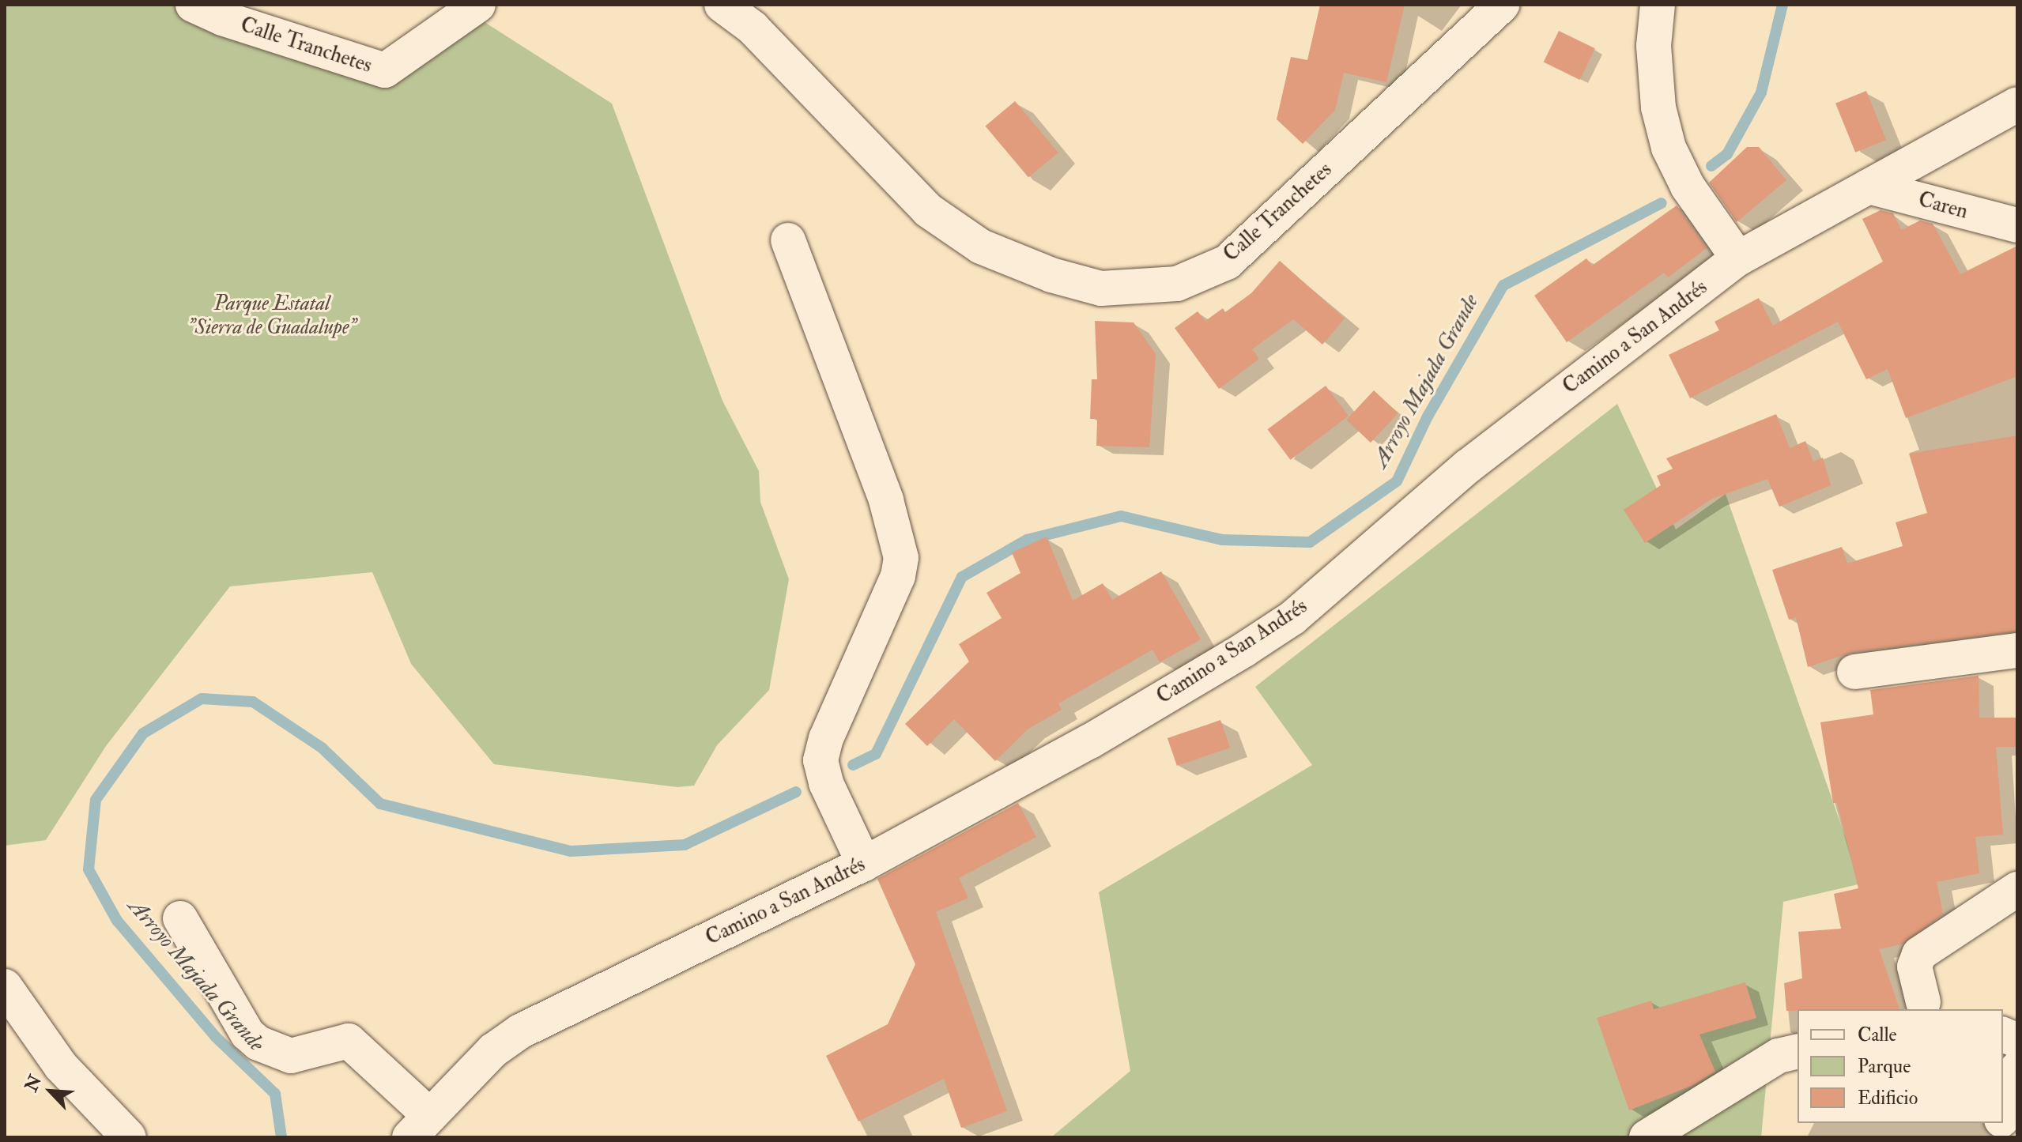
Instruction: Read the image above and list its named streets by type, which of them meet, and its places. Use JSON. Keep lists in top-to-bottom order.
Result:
{
  "streets": {
    "street": ["Calle Tranchetes", "Caren", "Camino a San Andrés"]
  },
  "crossings": [
    ["Caren", "Camino a San Andrés"]
  ],
  "water": ["Arroyo Majada Grande"],
  "parks": ["Parque Estatal \"Sierra de Guadalupe\""],
  "legend": ["Calle", "Parque", "Edificio"],
  "north": "top left"
}
